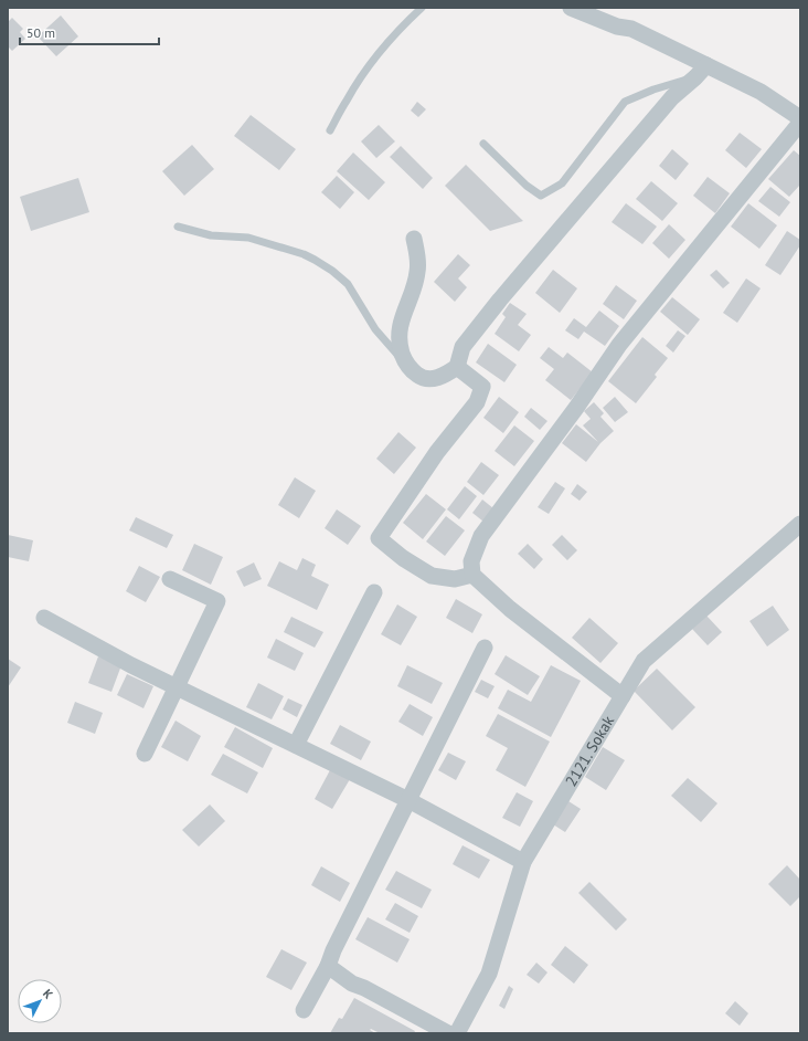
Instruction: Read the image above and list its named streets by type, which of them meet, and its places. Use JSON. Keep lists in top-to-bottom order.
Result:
{
  "streets": {
    "street": ["2121. Sokak"]
  },
  "scale_bar": "50 m",
  "north": "top right"
}
